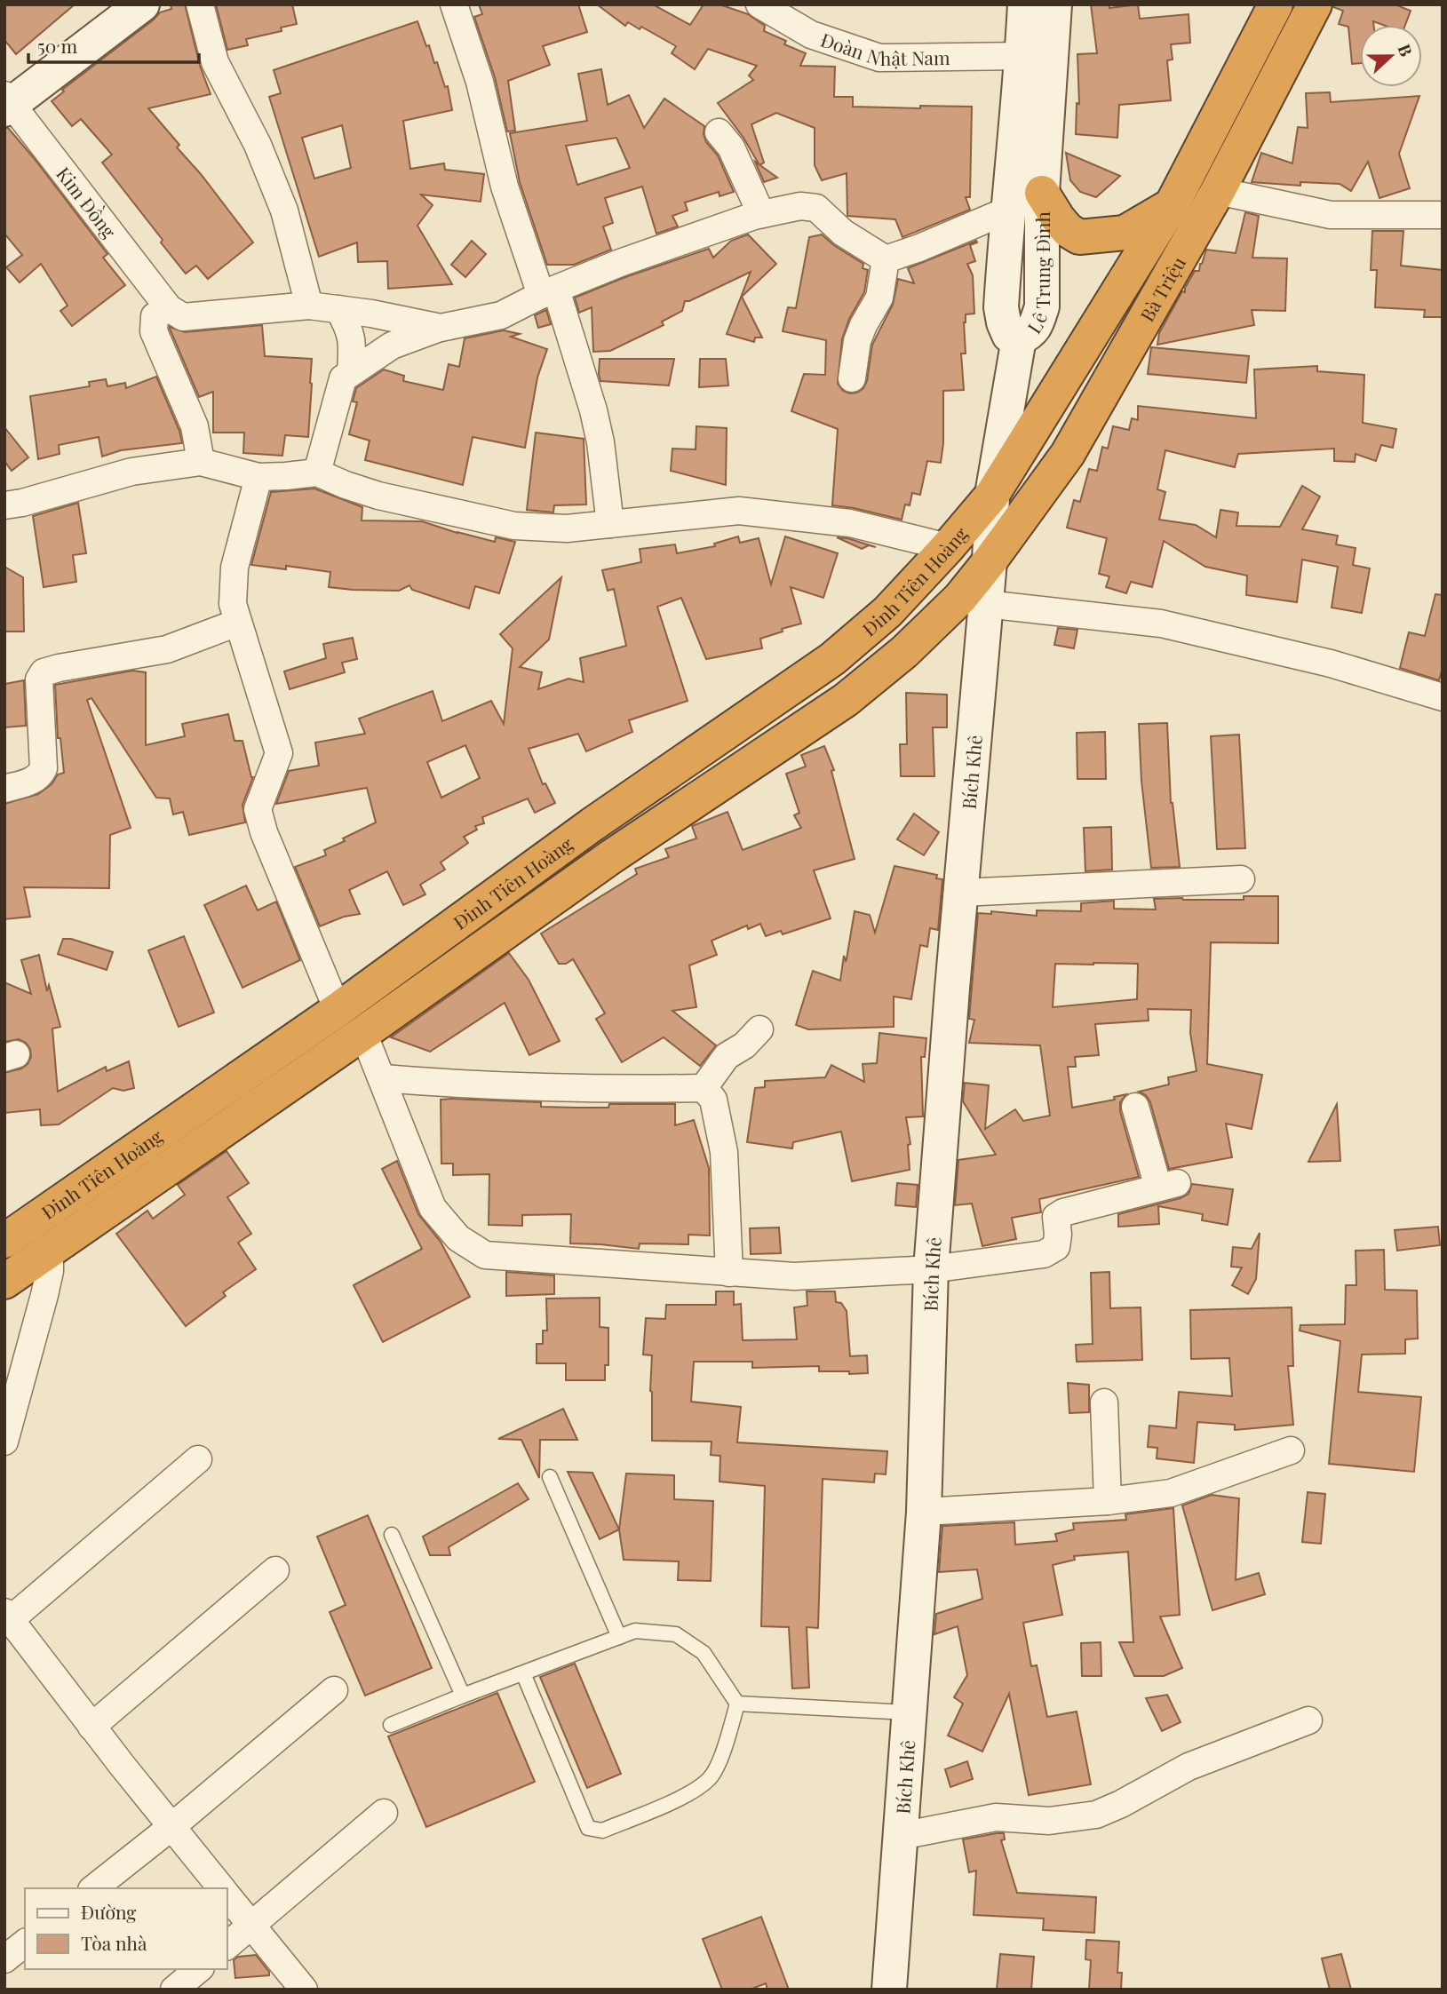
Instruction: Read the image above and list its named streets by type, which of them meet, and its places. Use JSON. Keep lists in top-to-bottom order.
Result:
{
  "streets": {
    "highway": ["Bà Triệu", "Đinh Tiên Hoàng"],
    "main road": ["Lê Trung Đình", "Bích Khê"],
    "street": ["Đoàn Nhật Nam", "Kim Đồng"]
  },
  "crossings": [
    ["Đoàn Nhật Nam", "Lê Trung Đình"],
    ["Lê Trung Đình", "Bích Khê"],
    ["Bà Triệu", "Đinh Tiên Hoàng"],
    ["Bà Triệu", "Bích Khê"],
    ["Đinh Tiên Hoàng", "Bích Khê"]
  ],
  "legend": ["Đường", "Tòa nhà"],
  "scale_bar": "50 m",
  "north": "right"
}
